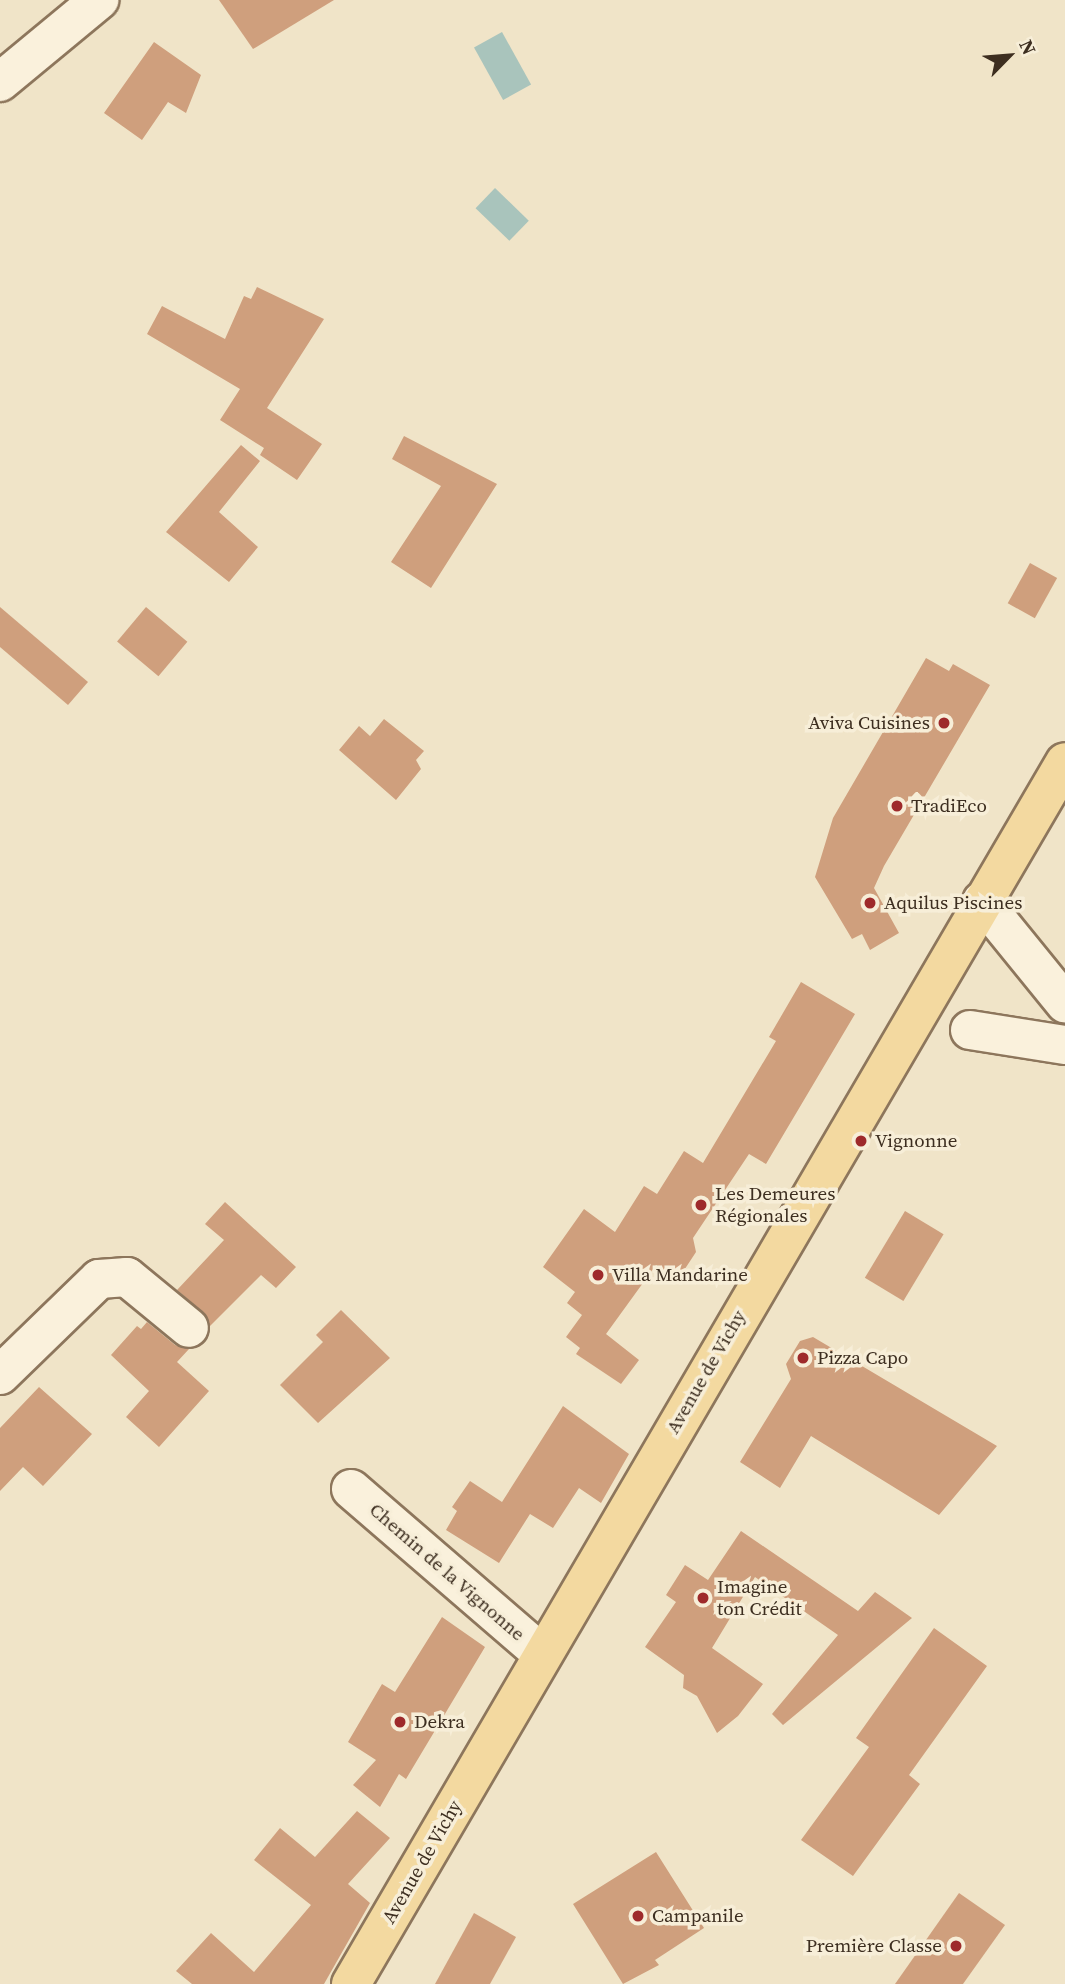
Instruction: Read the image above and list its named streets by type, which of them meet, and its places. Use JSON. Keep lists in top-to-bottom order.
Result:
{
  "streets": {
    "main road": ["Avenue de Vichy"],
    "street": ["Chemin de la Vignonne"]
  },
  "crossings": [
    ["Avenue de Vichy", "Chemin de la Vignonne"]
  ],
  "places": [
    "Aviva Cuisines",
    "TradiEco",
    "Aquilus Piscines",
    "Vignonne",
    "Les Demeures Régionales",
    "Villa Mandarine",
    "Pizza Capo",
    "Imagine ton Crédit",
    "Dekra",
    "Campanile",
    "Première Classe"
  ],
  "north": "top right"
}
